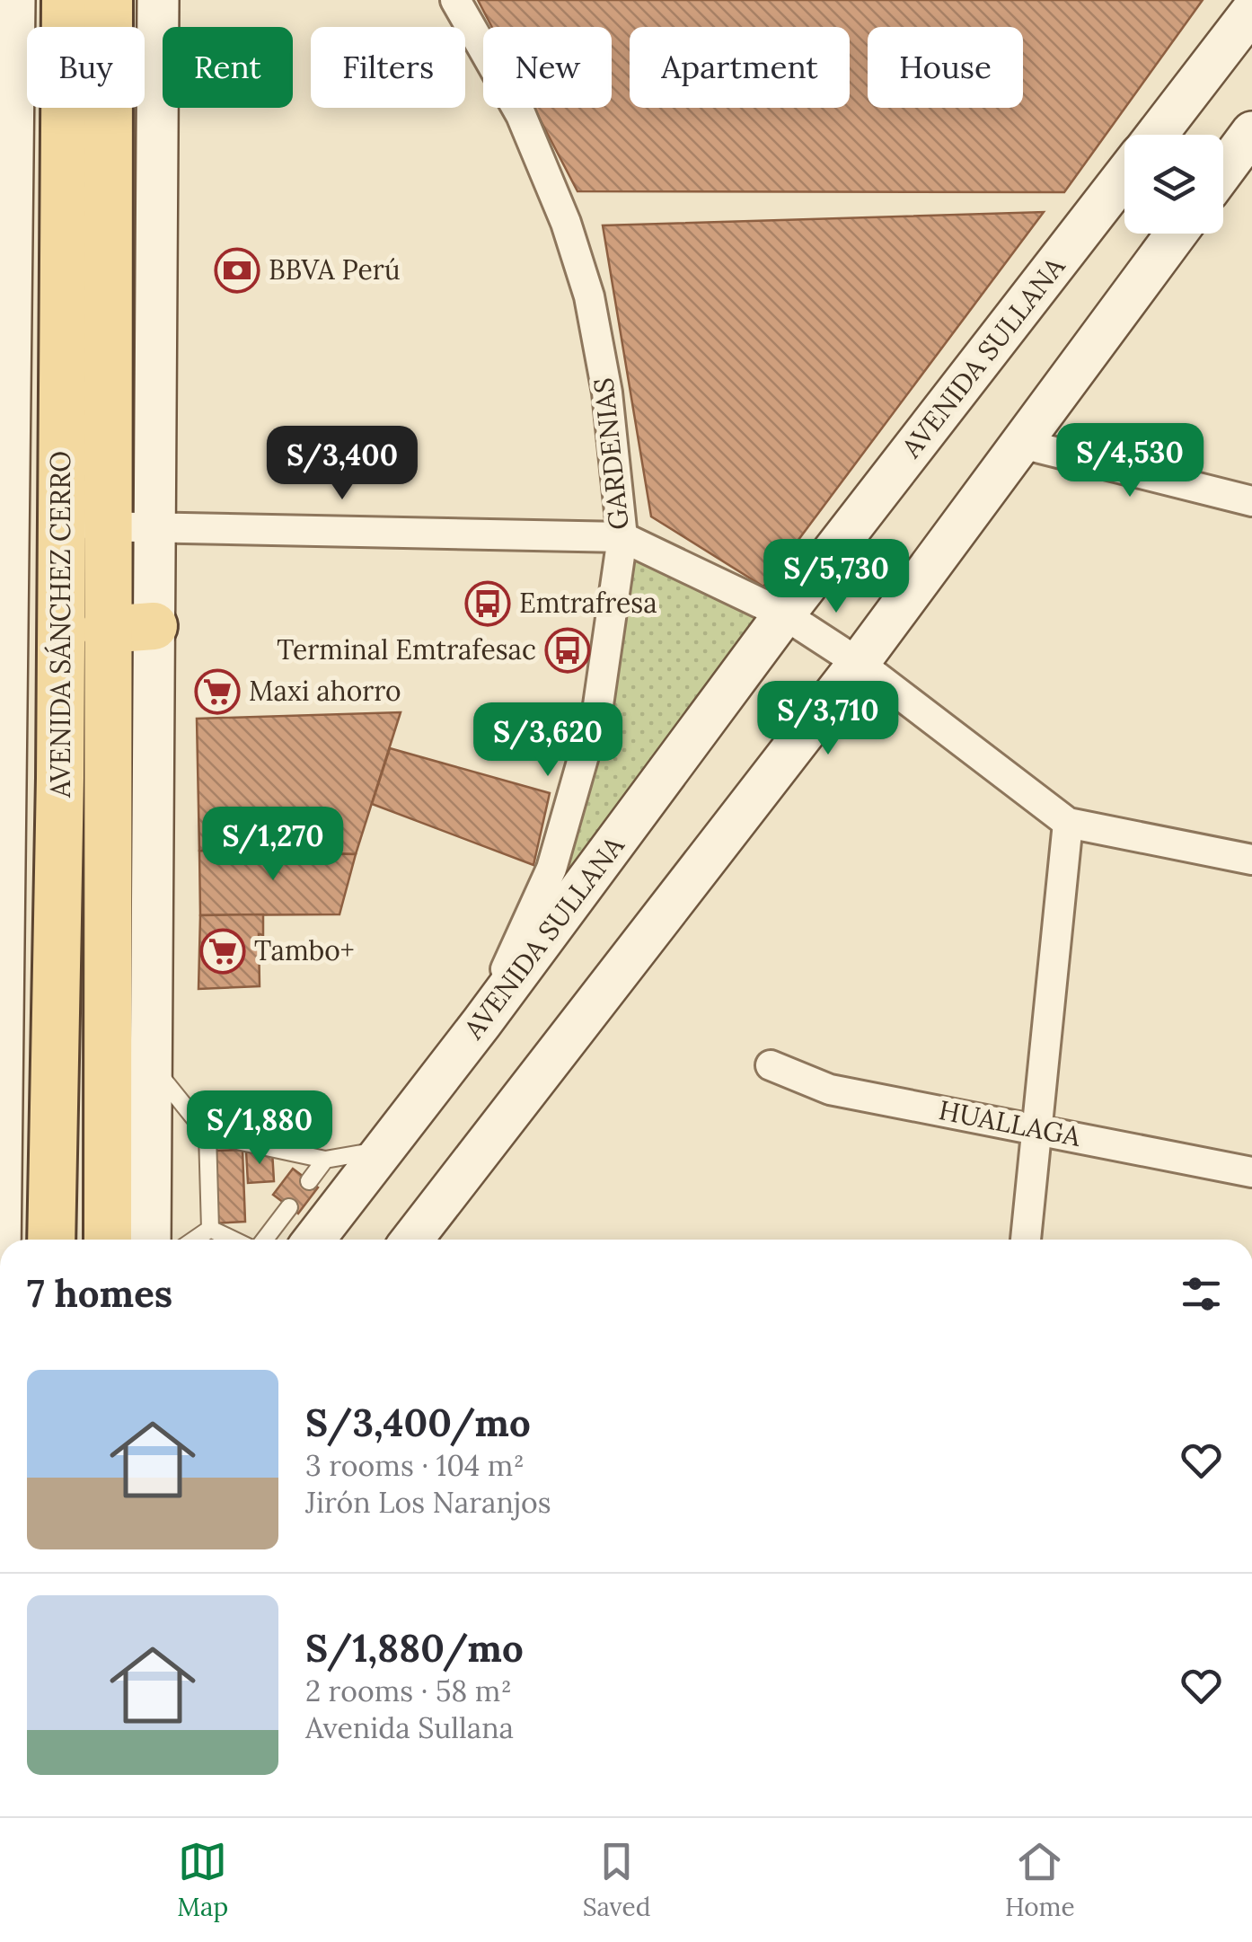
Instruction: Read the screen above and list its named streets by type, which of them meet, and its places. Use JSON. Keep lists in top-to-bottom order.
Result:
{
  "streets": {
    "main road": ["AVENIDA SULLANA", "AVENIDA SÁNCHEZ CERRO"],
    "street": ["GARDENIAS", "HUALLAGA"]
  },
  "crossings": [
    ["AVENIDA SULLANA", "GARDENIAS"]
  ],
  "places": {
    "bank": ["BBVA Perú"],
    "bus stop": ["Emtrafresa", "Terminal Emtrafesac"],
    "supermarket": ["Maxi ahorro", "Tambo+"]
  },
  "page": {
    "chip": [
      "Buy",
      "Rent",
      "Filters",
      "New",
      "Apartment",
      "House"
    ],
    "price": [
      "S/4,530",
      "S/3,400",
      "S/5,730",
      "S/3,710",
      "S/3,620",
      "S/1,270",
      "S/1,880"
    ],
    "heading": "7 homes",
    "list": [
      {
        "name": "S/3,400/mo",
        "note": "3 rooms · 104 m² · Jirón Los Naranjos"
      },
      {
        "name": "S/1,880/mo",
        "note": "2 rooms · 58 m² · Avenida Sullana"
      }
    ],
    "tabs": ["Map", "Saved", "Home"]
  }
}
